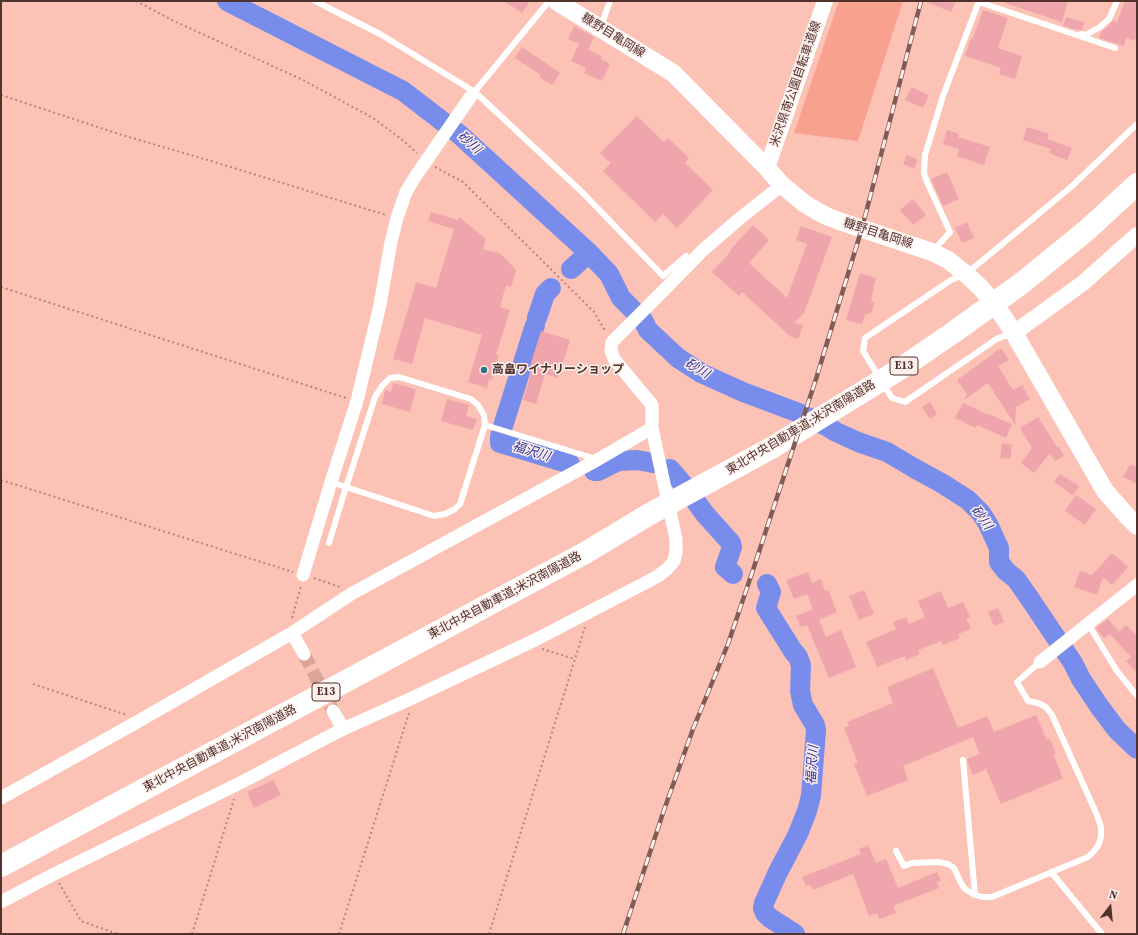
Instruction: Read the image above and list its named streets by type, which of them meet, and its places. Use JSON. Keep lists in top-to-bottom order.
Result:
{
  "streets": {
    "highway": ["E13", "東北中央自動車道;米沢南陽道路"],
    "main road": ["糠野目亀岡線"],
    "street": ["米沢県南公園自転車道線"]
  },
  "crossings": [
    ["糠野目亀岡線", "米沢県南公園自転車道線"]
  ],
  "water": ["砂川", "福沢川"],
  "places": ["高畠ワイナリーショップ"],
  "north": "top"
}
